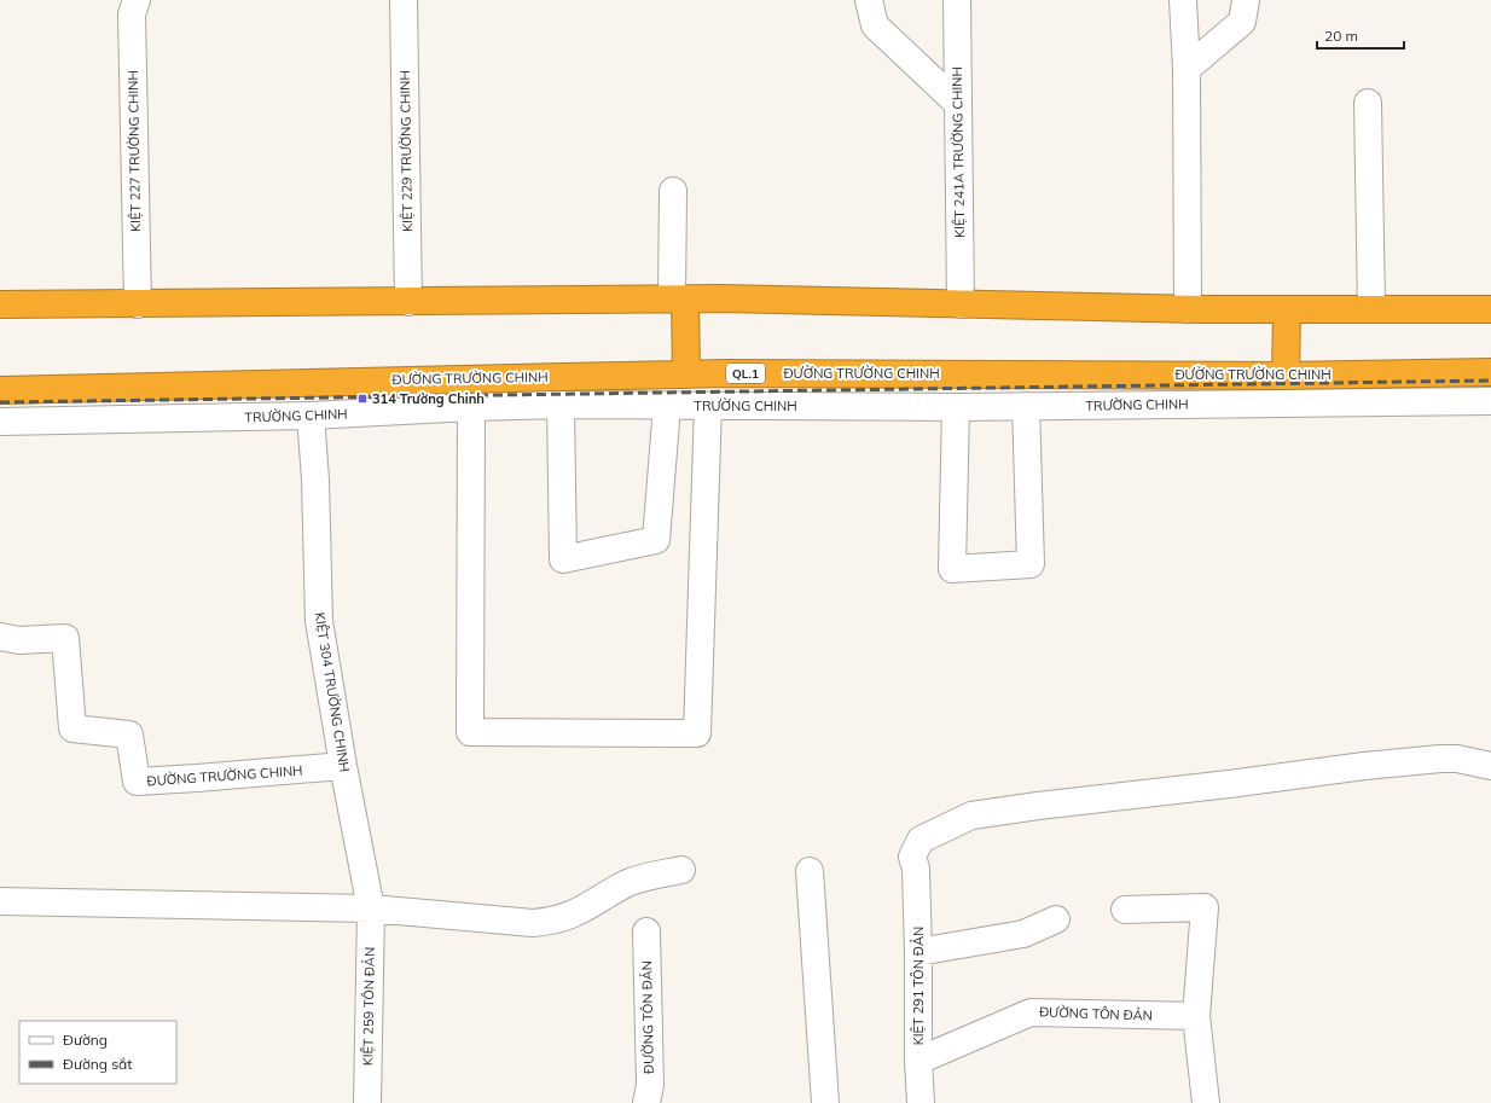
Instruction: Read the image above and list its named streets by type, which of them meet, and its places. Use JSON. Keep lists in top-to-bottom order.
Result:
{
  "streets": {
    "highway": ["QL.1", "ĐƯỜNG TRƯỜNG CHINH"],
    "street": [
      "KIỆT 227 TRƯỜNG CHINH",
      "KIỆT 229 TRƯỜNG CHINH",
      "KIỆT 241A TRƯỜNG CHINH",
      "TRƯỜNG CHINH",
      "KIỆT 304 TRƯỜNG CHINH",
      "KIỆT 291 TÔN ĐẢN",
      "KIỆT 259 TÔN ĐẢN",
      "ĐƯỜNG TÔN ĐẢN"
    ]
  },
  "crossings": [
    ["ĐƯỜNG TRƯỜNG CHINH", "KIỆT 304 TRƯỜNG CHINH"],
    ["TRƯỜNG CHINH", "KIỆT 304 TRƯỜNG CHINH"],
    ["KIỆT 304 TRƯỜNG CHINH", "KIỆT 259 TÔN ĐẢN"],
    ["KIỆT 291 TÔN ĐẢN", "ĐƯỜNG TÔN ĐẢN"]
  ],
  "places": {
    "transit": ["314 Trường Chinh"]
  },
  "legend": ["Đường", "Đường sắt"],
  "scale_bar": "20 m"
}
